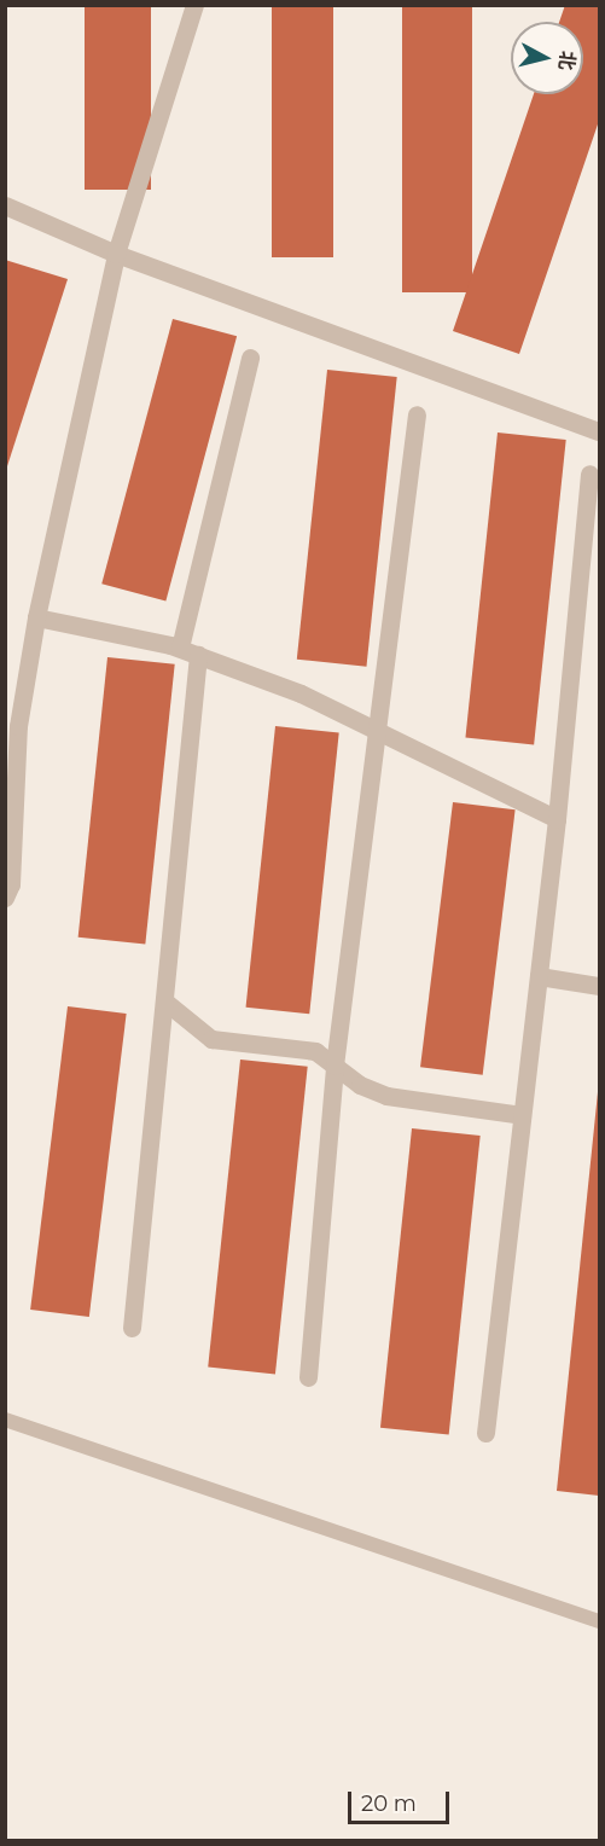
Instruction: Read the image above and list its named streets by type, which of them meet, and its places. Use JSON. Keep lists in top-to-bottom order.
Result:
{
  "scale_bar": "20 m",
  "north": "right"
}
